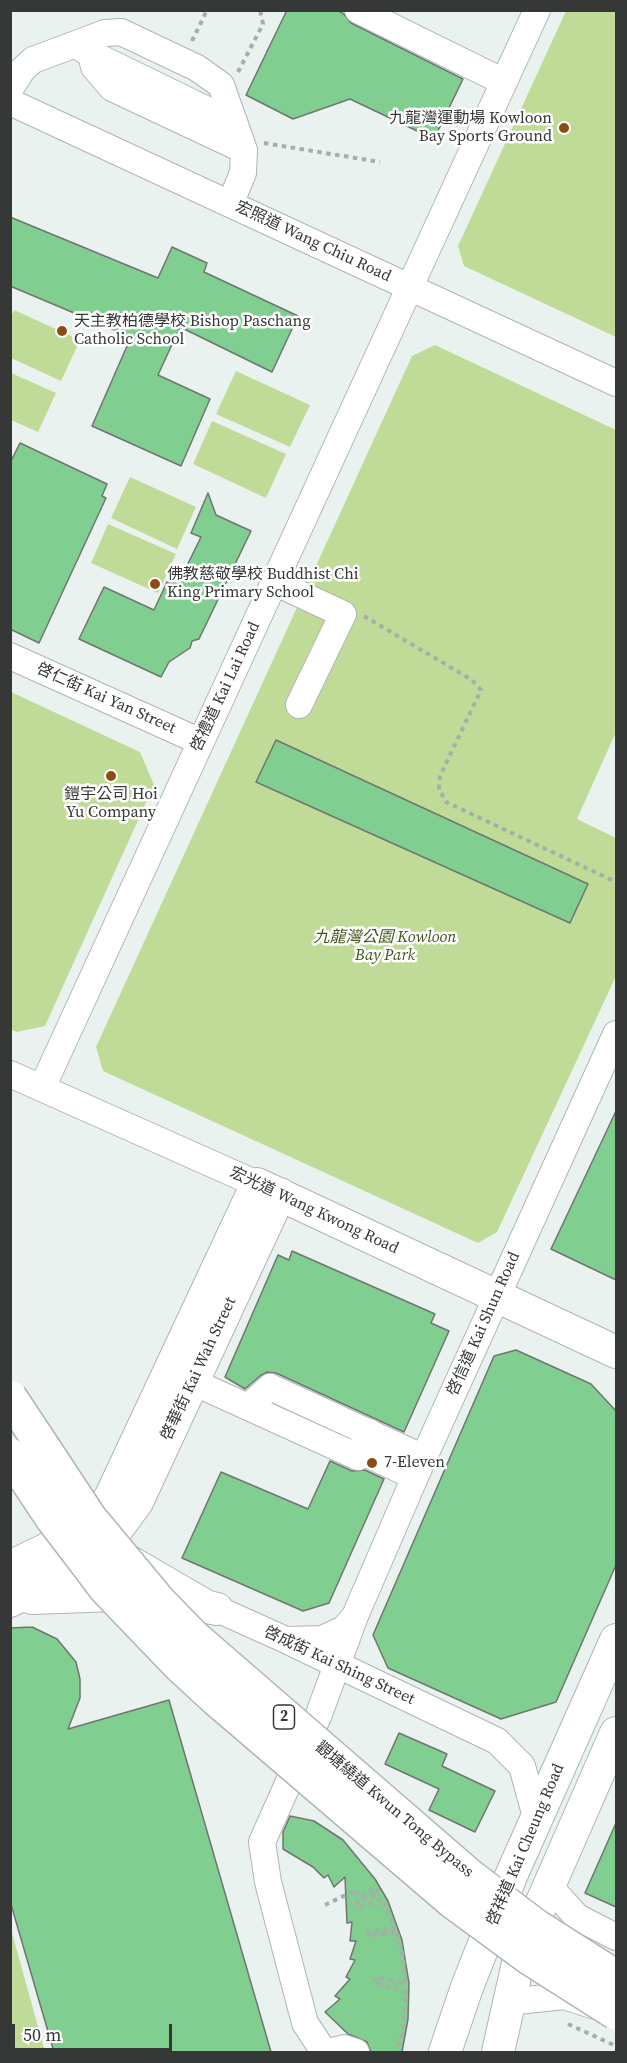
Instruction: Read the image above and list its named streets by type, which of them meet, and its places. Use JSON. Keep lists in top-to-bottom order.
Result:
{
  "streets": {
    "highway": ["2", "觀塘繞道 Kwun Tong Bypass"],
    "main road": ["宏光道 Wang Kwong Road", "啓華街 Kai Wah Street", "啓祥道 Kai Cheung Road"],
    "street": [
      "宏照道 Wang Chiu Road",
      "啓禮道 Kai Lai Road",
      "啓仁街 Kai Yan Street",
      "啓信道 Kai Shun Road",
      "啓成街 Kai Shing Street"
    ]
  },
  "crossings": [
    ["宏照道 Wang Chiu Road", "啓禮道 Kai Lai Road"],
    ["啓禮道 Kai Lai Road", "啓仁街 Kai Yan Street"],
    ["啓禮道 Kai Lai Road", "宏光道 Wang Kwong Road"],
    ["宏光道 Wang Kwong Road", "啓信道 Kai Shun Road"],
    ["宏光道 Wang Kwong Road", "啓華街 Kai Wah Street"],
    ["啓信道 Kai Shun Road", "啓成街 Kai Shing Street"],
    ["啓華街 Kai Wah Street", "啓成街 Kai Shing Street"],
    ["啓成街 Kai Shing Street", "啓祥道 Kai Cheung Road"]
  ],
  "parks": ["九龍灣公園 Kowloon Bay Park"],
  "places": [
    "九龍灣運動場 Kowloon Bay Sports Ground",
    "天主教柏德學校 Bishop Paschang Catholic School",
    "佛教慈敬學校 Buddhist Chi King Primary School",
    "鎧宇公司 Hoi Yu Company",
    "7-Eleven"
  ],
  "scale_bar": "50 m"
}
